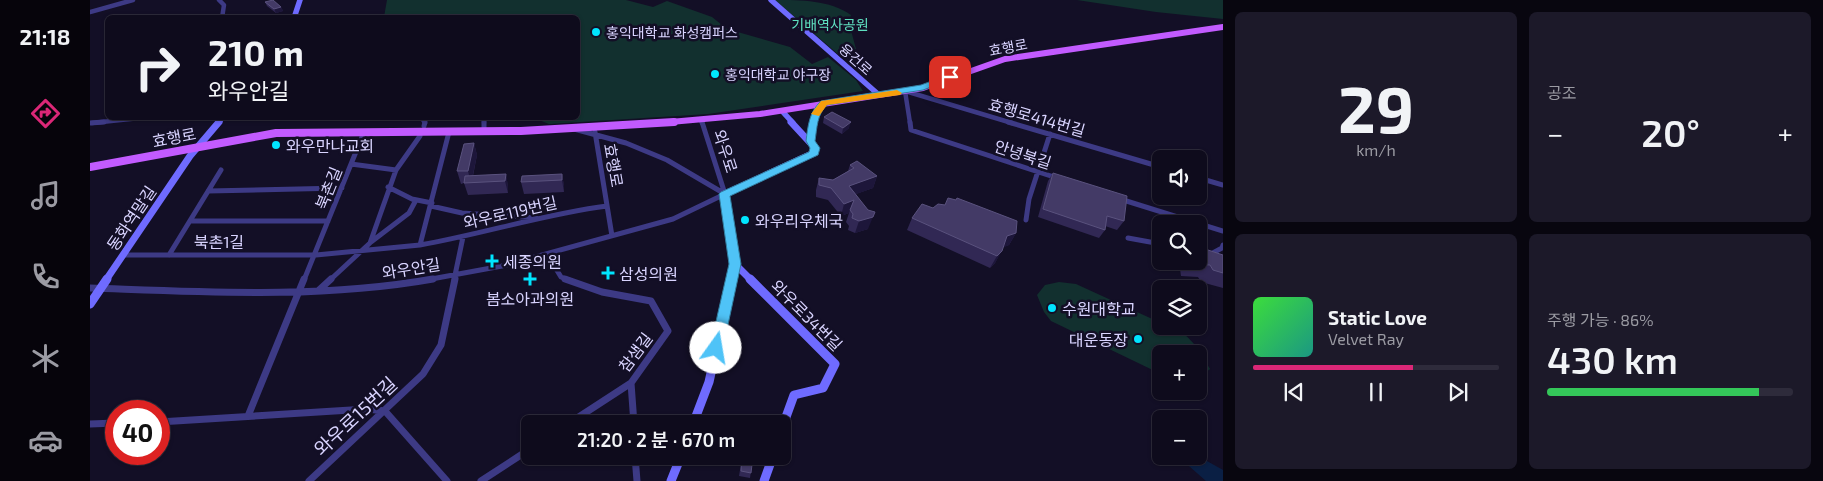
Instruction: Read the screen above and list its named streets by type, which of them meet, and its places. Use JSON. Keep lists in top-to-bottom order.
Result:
{
  "streets": {
    "main road": ["효행로"],
    "street": [
      "융건로",
      "효행로414번길",
      "와우로",
      "안녕북길",
      "북촌길",
      "와우로119번길",
      "동화역말길",
      "북촌1길",
      "와우안길",
      "와우로34번길",
      "참샘길",
      "와우로15번길"
    ]
  },
  "crossings": [
    ["효행로", "융건로"],
    ["효행로", "효행로414번길"],
    ["효행로", "와우로"],
    ["효행로", "안녕북길"],
    ["효행로", "북촌길"],
    ["효행로", "와우로119번길"],
    ["효행로", "동화역말길"],
    ["효행로", "와우안길"],
    ["효행로414번길", "안녕북길"],
    ["와우로", "와우안길"],
    ["와우로", "와우로34번길"],
    ["북촌길", "와우로119번길"],
    ["북촌길", "북촌1길"],
    ["북촌길", "와우안길"],
    ["와우로119번길", "북촌1길"],
    ["와우로119번길", "와우로15번길"],
    ["동화역말길", "북촌1길"],
    ["동화역말길", "와우안길"],
    ["와우안길", "참샘길"],
    ["와우안길", "와우로15번길"]
  ],
  "parks": ["기배역사공원"],
  "places": {
    "other": [
      "홍익대학교 화성캠퍼스",
      "홍익대학교 야구장",
      "와우만나교회",
      "와우리우체국",
      "수원대학교",
      "대운동장"
    ],
    "health": ["세종의원", "삼성의원", "봄소아과의원"]
  },
  "page": {
    "tabs": "21:18",
    "tile": [
      ["29", "km/h"],
      "공조",
      ["주행 가능 · 86%", "430 km"]
    ],
    "turn": ["210 m", "와우안길"],
    "heat": ["−", "20°", "+"],
    "map_buttons": ["+", "−"],
    "song": ["Static Love", "Velvet Ray"],
    "limit": "40",
    "trip": "21:20 · 2 분 · 670 m"
  }
}
